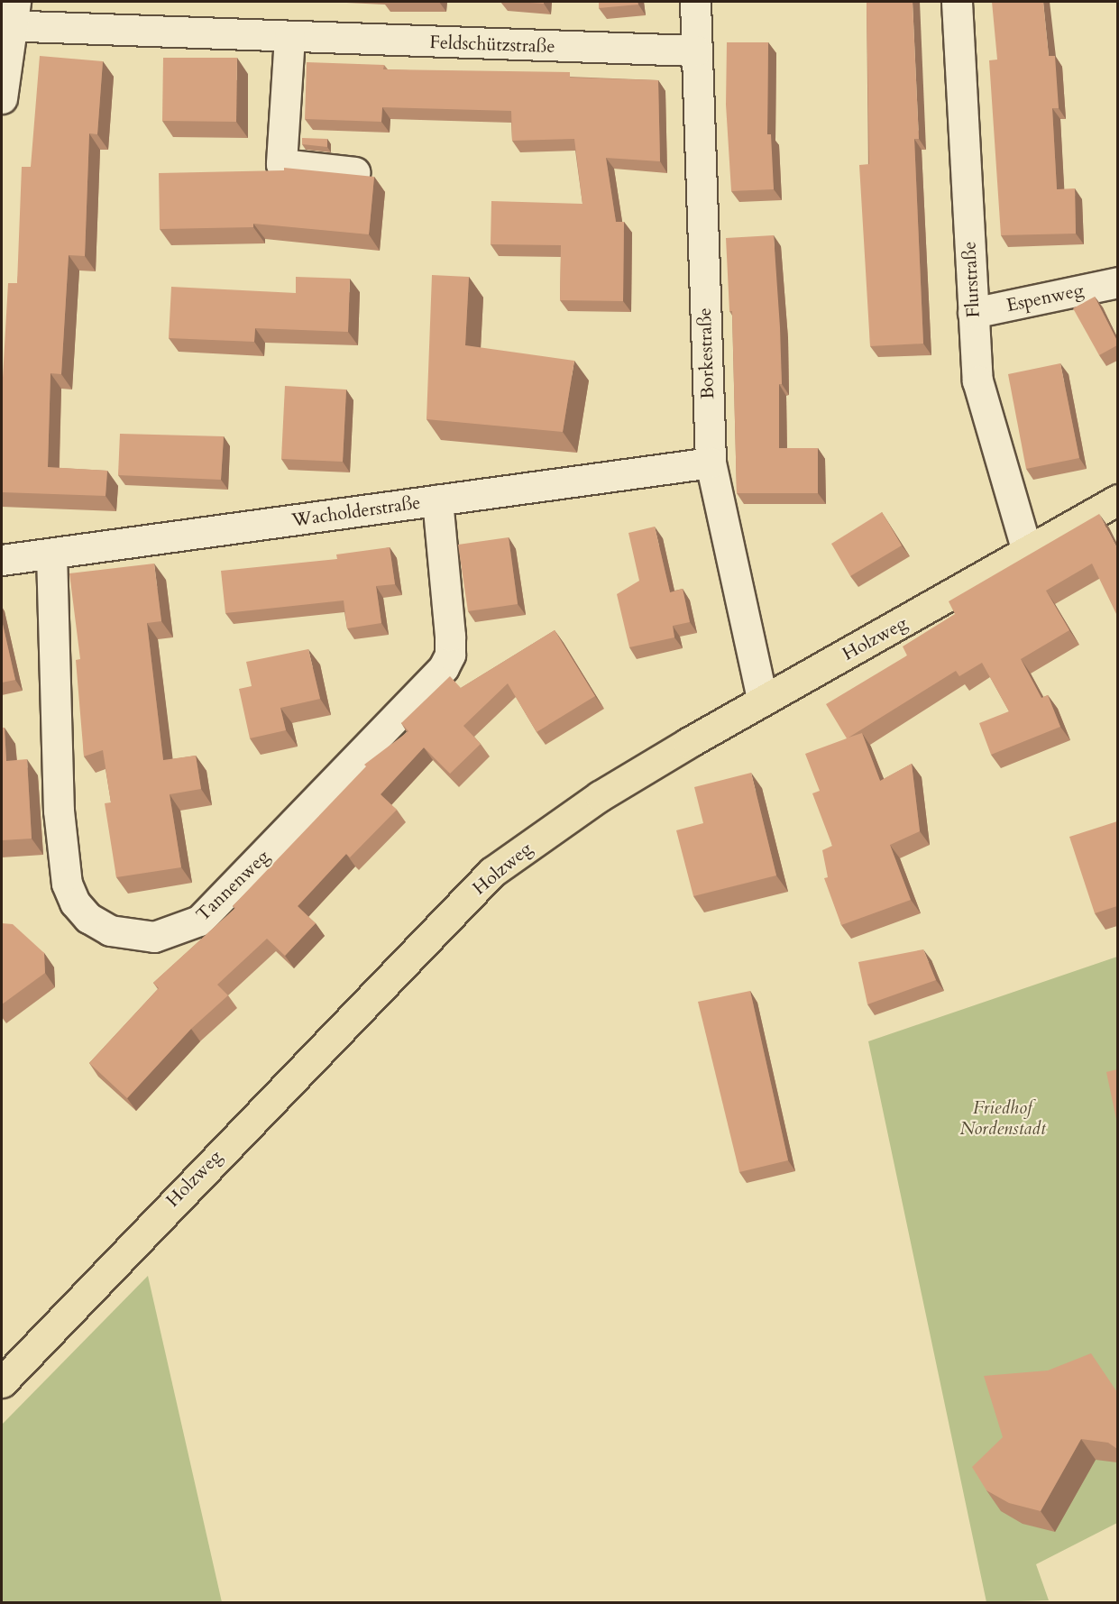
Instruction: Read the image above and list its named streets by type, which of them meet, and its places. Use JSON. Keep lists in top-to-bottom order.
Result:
{
  "streets": {
    "main road": ["Holzweg"],
    "street": [
      "Feldschützstraße",
      "Flurstraße",
      "Espenweg",
      "Borkestraße",
      "Wacholderstraße",
      "Tannenweg"
    ]
  },
  "crossings": [
    ["Feldschützstraße", "Borkestraße"],
    ["Flurstraße", "Espenweg"],
    ["Flurstraße", "Holzweg"],
    ["Borkestraße", "Wacholderstraße"],
    ["Borkestraße", "Holzweg"],
    ["Wacholderstraße", "Tannenweg"]
  ],
  "parks": ["Friedhof Nordenstadt"]
}
